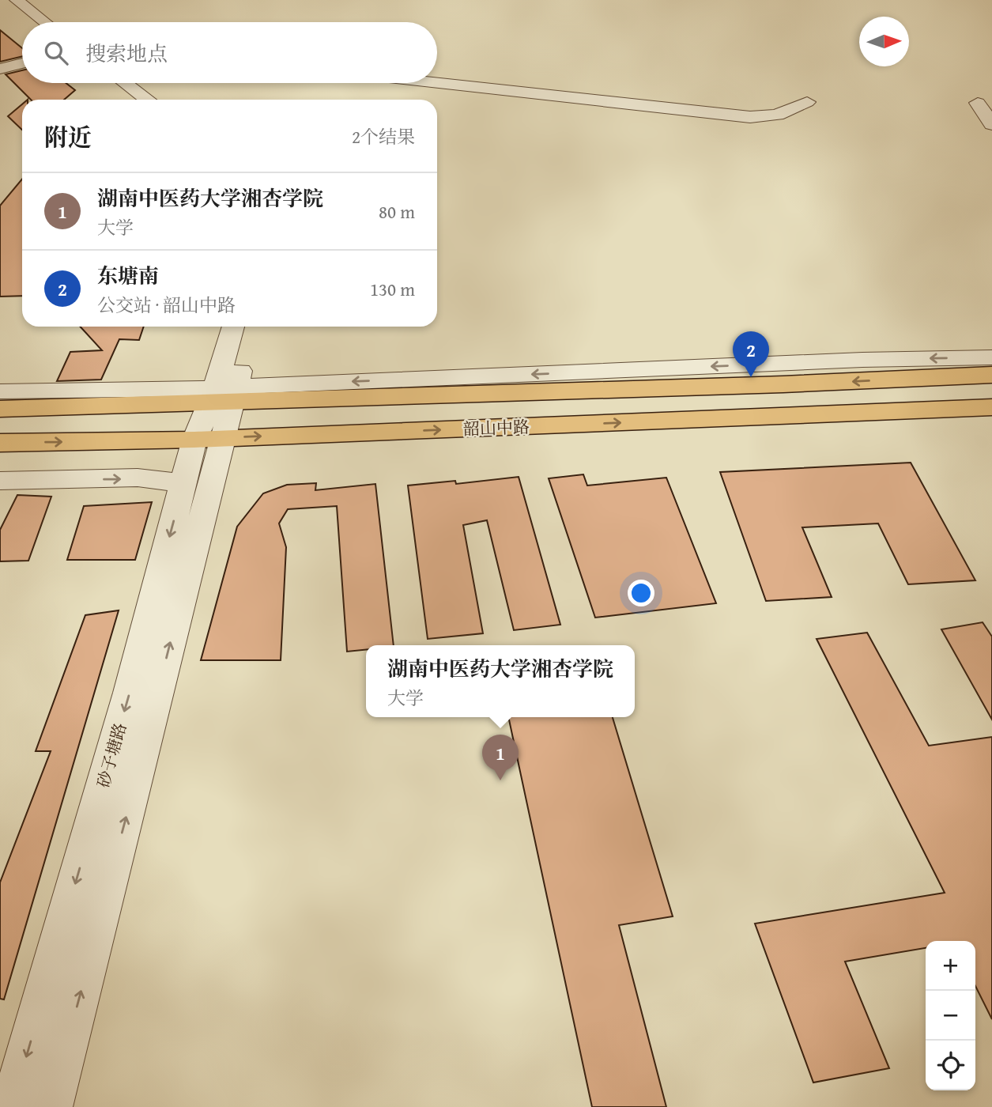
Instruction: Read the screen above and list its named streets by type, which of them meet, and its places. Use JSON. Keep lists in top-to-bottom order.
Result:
{
  "streets": {
    "main road": ["韶山中路"],
    "street": ["砂子塘路"]
  },
  "crossings": [
    ["韶山中路", "砂子塘路"]
  ],
  "north": "right",
  "page": {
    "search": "搜索地点",
    "heading": ["附近", "2个结果"],
    "list": [
      {
        "mark": "1",
        "name": "湖南中医药大学湘杏学院",
        "note": "大学",
        "value": "80 m"
      },
      {
        "mark": "2",
        "name": "东塘南",
        "note": "公交站 · 韶山中路",
        "value": "130 m"
      }
    ],
    "pins": ["2", "1"],
    "popup": ["湖南中医药大学湘杏学院", "大学"],
    "map_buttons": ["+", "−"]
  }
}
